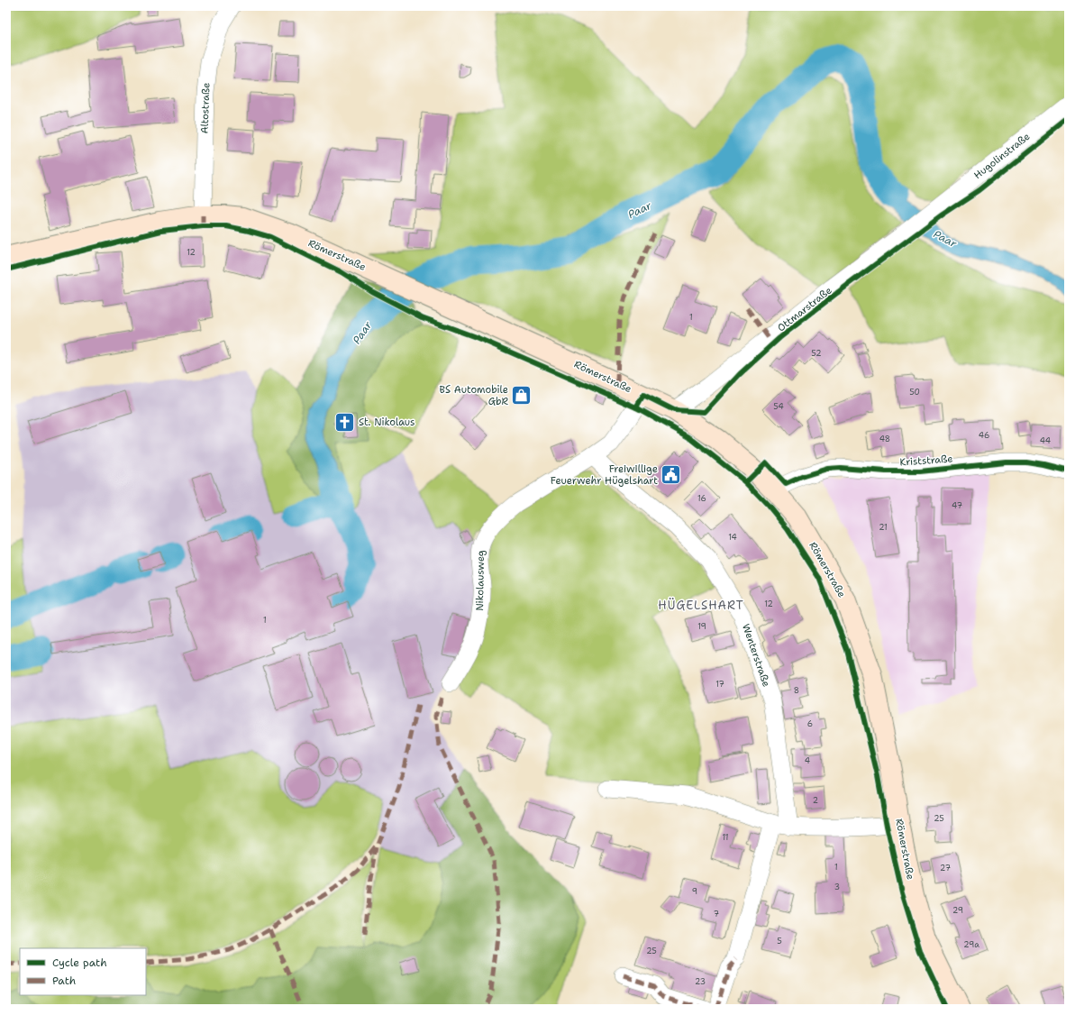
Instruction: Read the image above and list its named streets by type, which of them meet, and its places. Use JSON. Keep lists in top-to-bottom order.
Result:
{
  "streets": {
    "main road": ["Römerstraße"],
    "street": [
      "Altostraße",
      "Hugolinstraße",
      "Ottmarstraße",
      "Kriststraße",
      "Nikolausweg",
      "Wenterstraße"
    ]
  },
  "crossings": [
    ["Altostraße", "Römerstraße"],
    ["Hugolinstraße", "Ottmarstraße"],
    ["Römerstraße", "Ottmarstraße"],
    ["Römerstraße", "Kriststraße"],
    ["Römerstraße", "Nikolausweg"],
    ["Nikolausweg", "Wenterstraße"]
  ],
  "districts": ["HÜGELSHART"],
  "water": ["Paar"],
  "places": {
    "shop": ["BS Automobile GbR"],
    "church": ["St. Nikolaus"],
    "public building": ["Freiwillige Feuerwehr Hügelshart"]
  },
  "house_numbers": [
    "12",
    "1",
    "52",
    "50",
    "54",
    "46",
    "48",
    "44",
    "16",
    "47",
    "21",
    "14",
    "12",
    "1",
    "19",
    "17",
    "8",
    "6",
    "4",
    "2",
    "25",
    "11",
    "1",
    "27",
    "3",
    "9",
    "29",
    "7",
    "5",
    "29a",
    "25",
    "23"
  ],
  "legend": ["Cycle path", "Path"]
}
